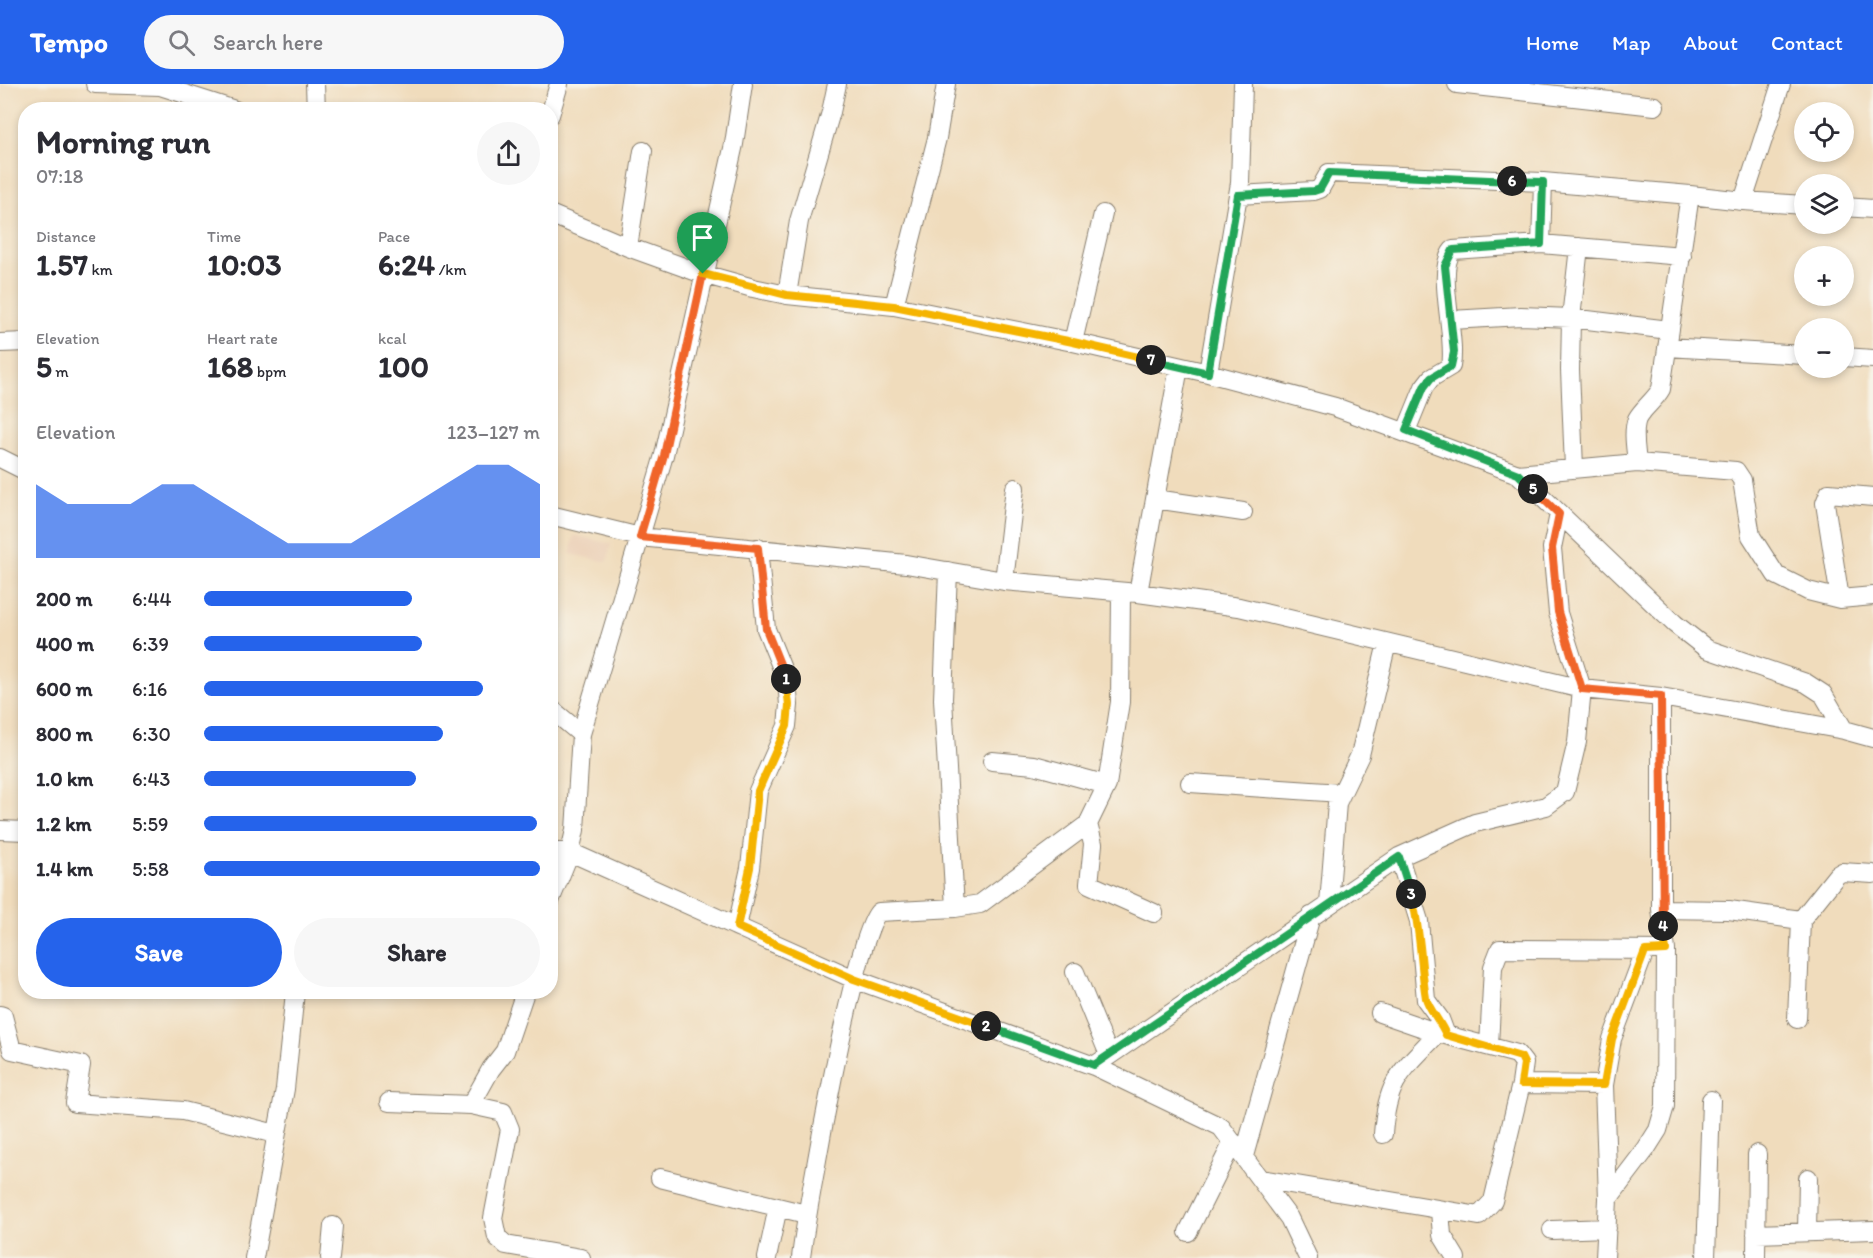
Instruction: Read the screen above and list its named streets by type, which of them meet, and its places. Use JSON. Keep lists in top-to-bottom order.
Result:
{
  "page": {
    "header": "Tempo",
    "search": "Search here",
    "nav": [
      "Home",
      "Map",
      "About",
      "Contact"
    ],
    "map_buttons": ["+", "−"],
    "heading": ["Morning run", "07:18"],
    "pins": [
      "6",
      "7",
      "5",
      "1",
      "3",
      "4",
      "2"
    ],
    "stats": [
      ["Distance", "1.57 km"],
      ["Time", "10:03"],
      ["Pace", "6:24 /km"],
      ["Elevation", "5 m"],
      ["Heart rate", "168 bpm"],
      ["kcal", "100"]
    ],
    "chart": ["Elevation", "123–127 m"],
    "list": [
      {
        "name": "200 m",
        "note": "6:44"
      },
      {
        "name": "400 m",
        "note": "6:39"
      },
      {
        "name": "600 m",
        "note": "6:16"
      },
      {
        "name": "800 m",
        "note": "6:30"
      },
      {
        "name": "1.0 km",
        "note": "6:43"
      },
      {
        "name": "1.2 km",
        "note": "5:59"
      },
      {
        "name": "1.4 km",
        "note": "5:58"
      }
    ],
    "buttons": ["Save", "Share"]
  }
}
